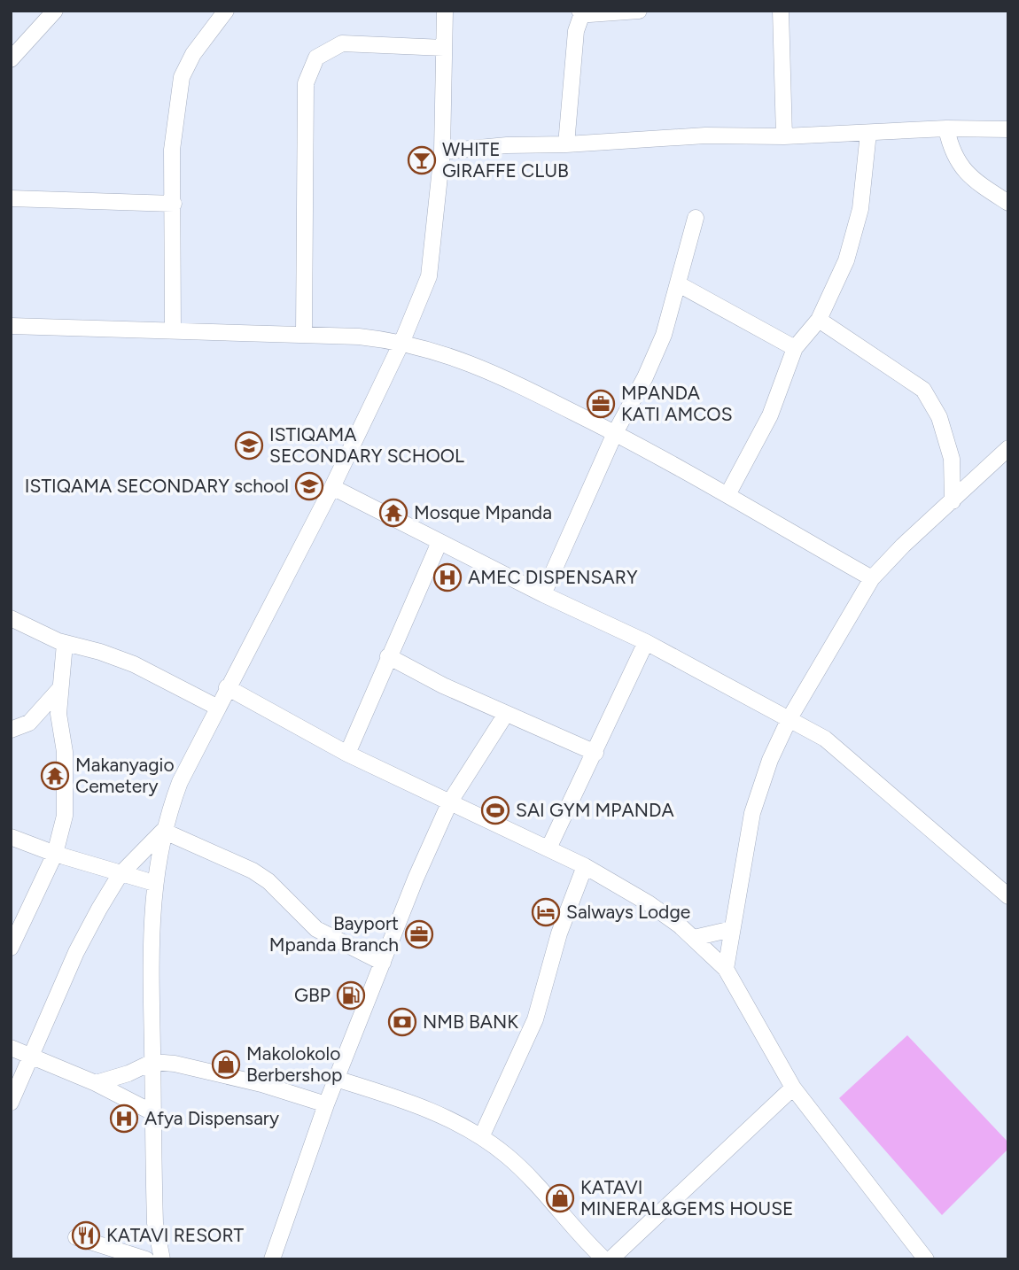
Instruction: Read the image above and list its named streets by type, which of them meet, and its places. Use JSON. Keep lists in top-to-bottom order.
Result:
{
  "places": {
    "bar": ["WHITE GIRAFFE CLUB"],
    "office": ["MPANDA KATI AMCOS", "Bayport Mpanda Branch"],
    "school or university": ["ISTIQAMA SECONDARY SCHOOL", "ISTIQAMA SECONDARY school"],
    "temple": ["Mosque Mpanda", "Makanyagio Cemetery"],
    "hospital": ["AMEC DISPENSARY", "Afya Dispensary"],
    "sports": ["SAI GYM MPANDA"],
    "hotel": ["Salways Lodge"],
    "fuel station": ["GBP"],
    "bank": ["NMB BANK"],
    "shop": ["Makolokolo Berbershop", "KATAVI MINERAL&GEMS HOUSE"],
    "restaurant": ["KATAVI RESORT"]
  }
}
